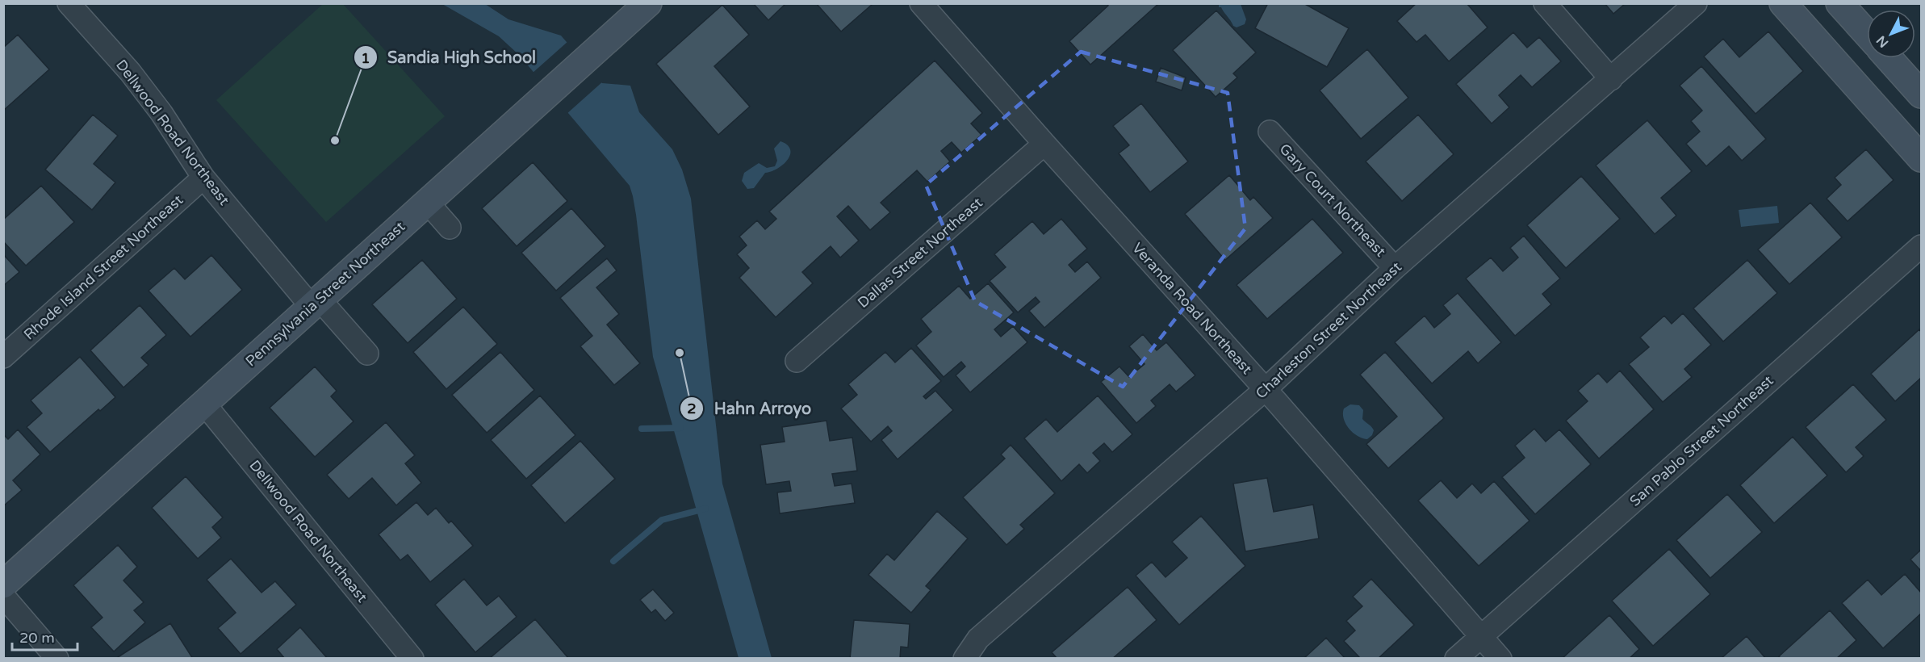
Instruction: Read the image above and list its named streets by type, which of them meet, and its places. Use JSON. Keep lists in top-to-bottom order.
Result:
{
  "streets": {
    "street": [
      "Dellwood Road Northeast",
      "Gary Court Northeast",
      "Dallas Street Northeast",
      "Rhode Island Street Northeast",
      "Pennsylvania Street Northeast",
      "Veranda Road Northeast",
      "Charleston Street Northeast",
      "San Pablo Street Northeast"
    ]
  },
  "crossings": [
    ["Dellwood Road Northeast", "Rhode Island Street Northeast"],
    ["Dellwood Road Northeast", "Pennsylvania Street Northeast"],
    ["Gary Court Northeast", "Charleston Street Northeast"],
    ["Dallas Street Northeast", "Veranda Road Northeast"],
    ["Veranda Road Northeast", "Charleston Street Northeast"],
    ["Veranda Road Northeast", "San Pablo Street Northeast"]
  ],
  "places": ["Sandia High School", "Hahn Arroyo"],
  "scale_bar": "20 m",
  "north": "bottom left"
}
